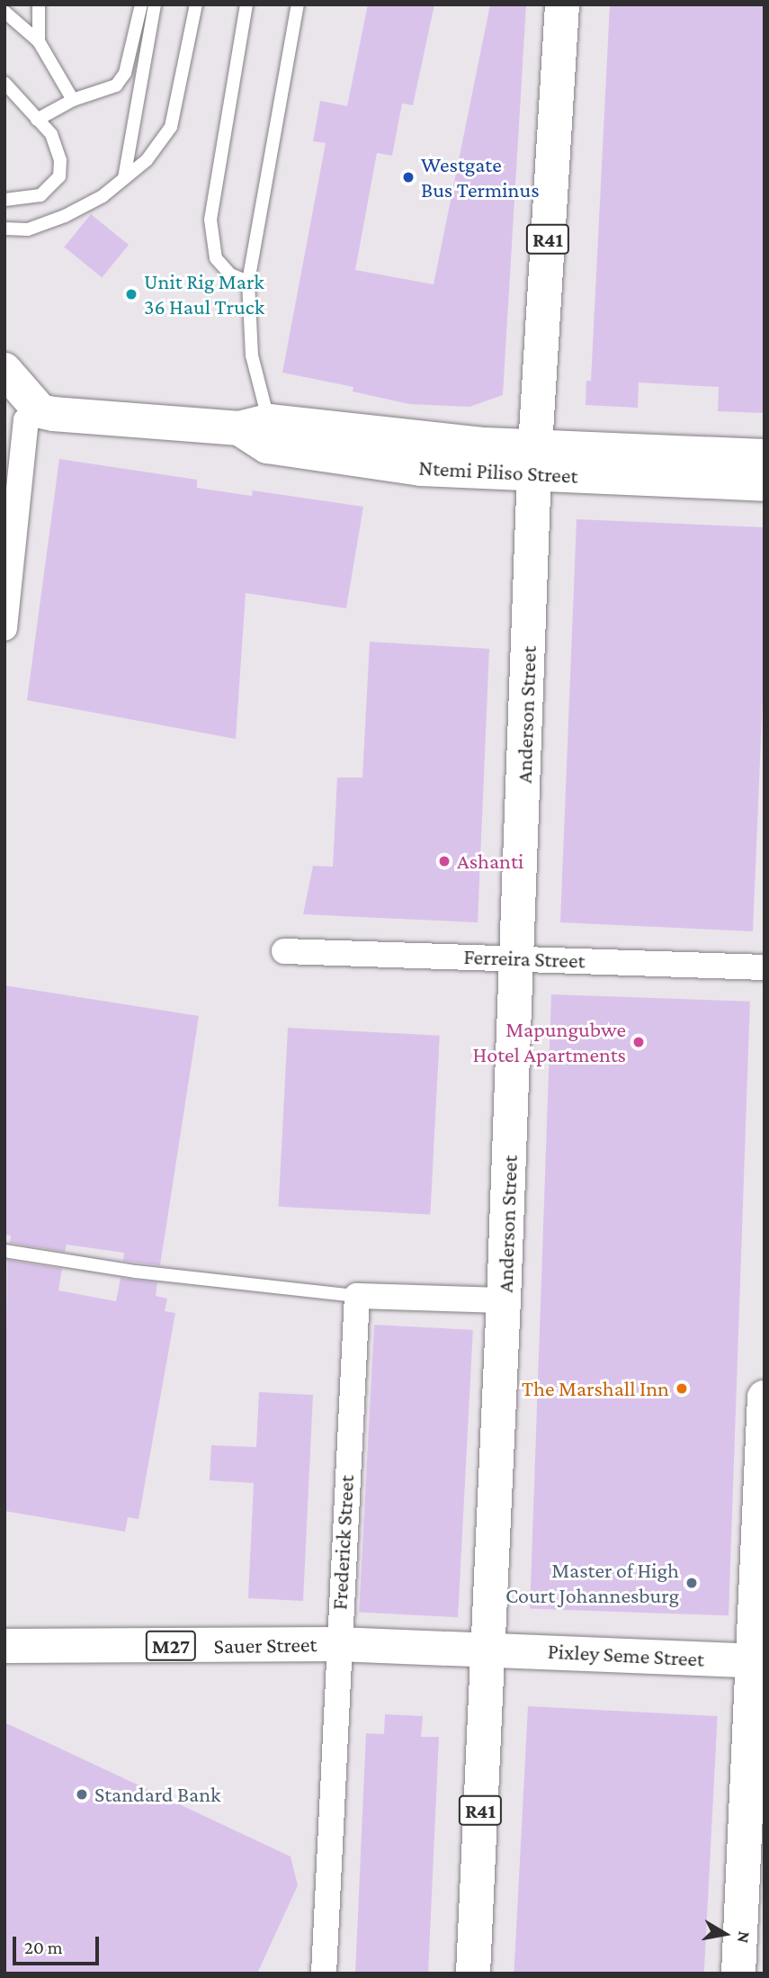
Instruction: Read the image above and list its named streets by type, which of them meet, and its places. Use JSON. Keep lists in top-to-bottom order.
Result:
{
  "streets": {
    "main road": [
      "R41",
      "Ntemi Piliso Street",
      "Anderson Street",
      "Sauer Street",
      "M27",
      "Pixley Seme Street"
    ],
    "street": ["Ferreira Street", "Frederick Street"]
  },
  "crossings": [
    ["R41", "Ntemi Piliso Street"],
    ["R41", "Anderson Street"],
    ["Ntemi Piliso Street", "Anderson Street"],
    ["Anderson Street", "Ferreira Street"],
    ["Anderson Street", "Sauer Street"],
    ["Anderson Street", "Pixley Seme Street"],
    ["Frederick Street", "Sauer Street"],
    ["Sauer Street", "Pixley Seme Street"]
  ],
  "places": [
    "Westgate Bus Terminus",
    "Unit Rig Mark 36 Haul Truck",
    "Ashanti",
    "Mapungubwe Hotel Apartments",
    "The Marshall Inn",
    "Master of High Court Johannesburg",
    "Standard Bank"
  ],
  "scale_bar": "20 m",
  "north": "right"
}
